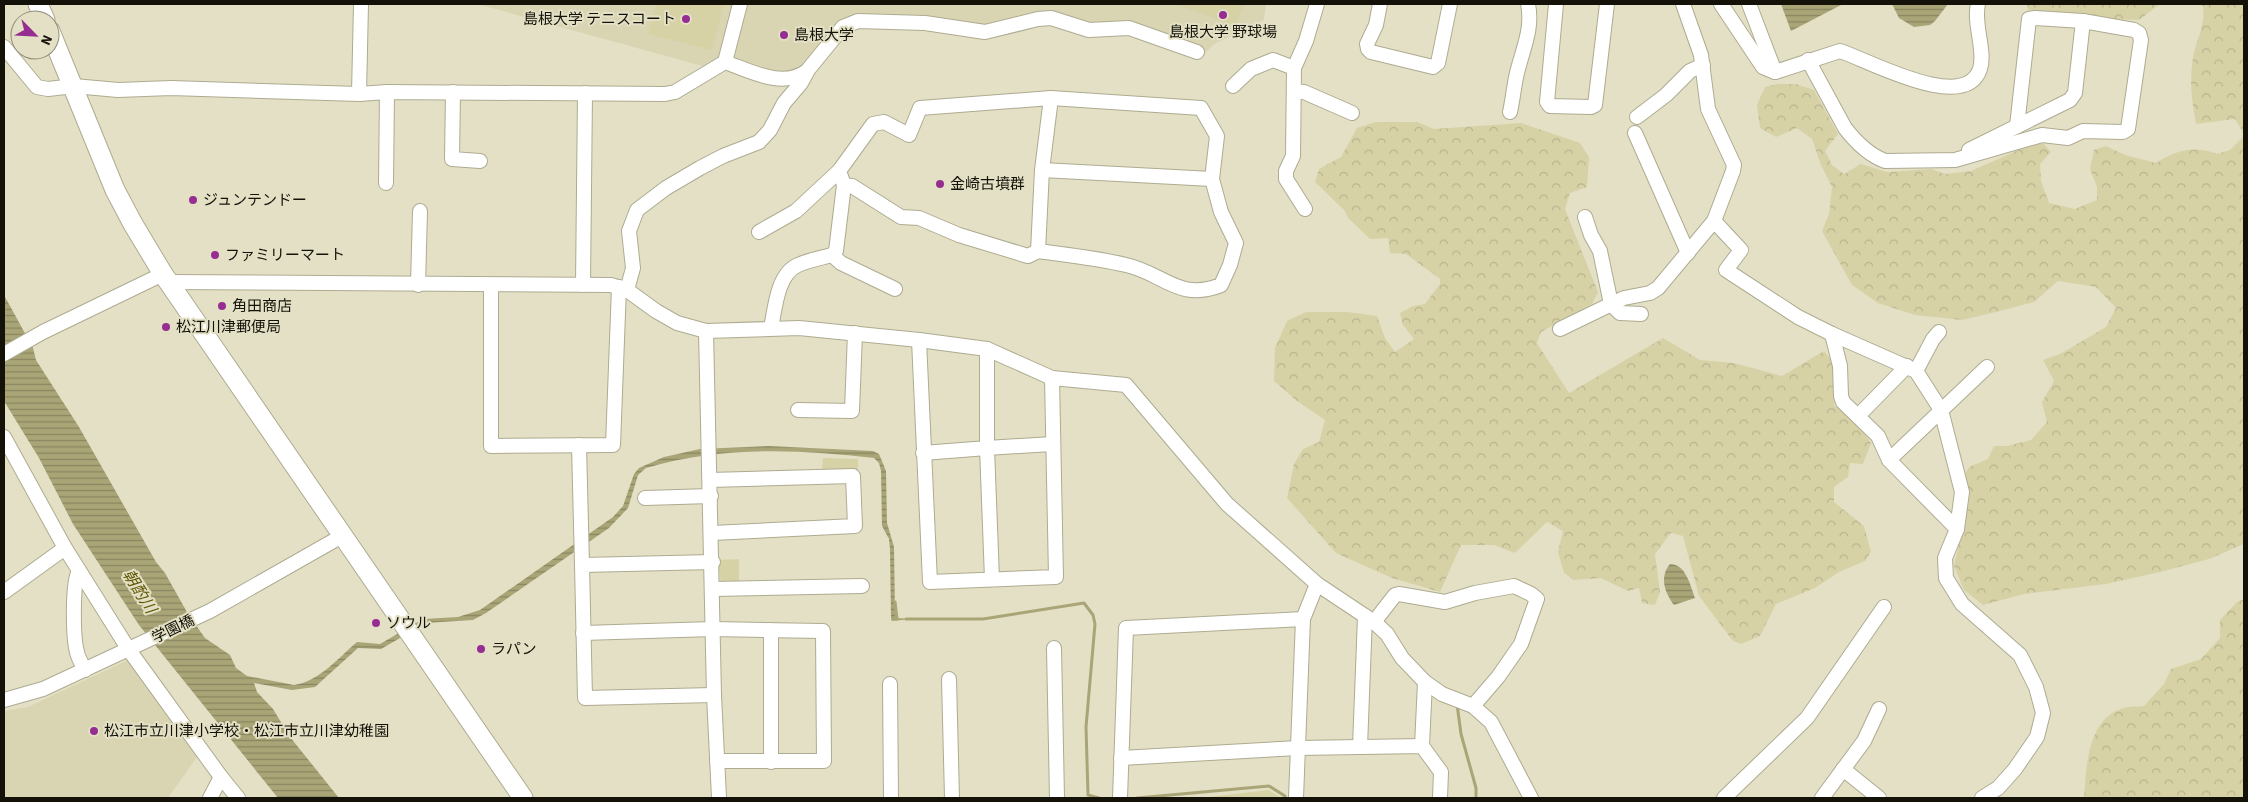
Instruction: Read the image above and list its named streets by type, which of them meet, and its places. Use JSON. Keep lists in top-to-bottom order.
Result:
{
  "streets": {
    "street": ["学園橋"]
  },
  "water": ["朝酌川"],
  "places": [
    "島根大学 野球場",
    "島根大学 テニスコート",
    "島根大学",
    "金崎古墳群",
    "ジュンテンドー",
    "ファミリーマート",
    "角田商店",
    "松江川津郵便局",
    "ソウル",
    "ラパン",
    "松江市立川津小学校・松江市立川津幼稚園"
  ],
  "north": "bottom right"
}
